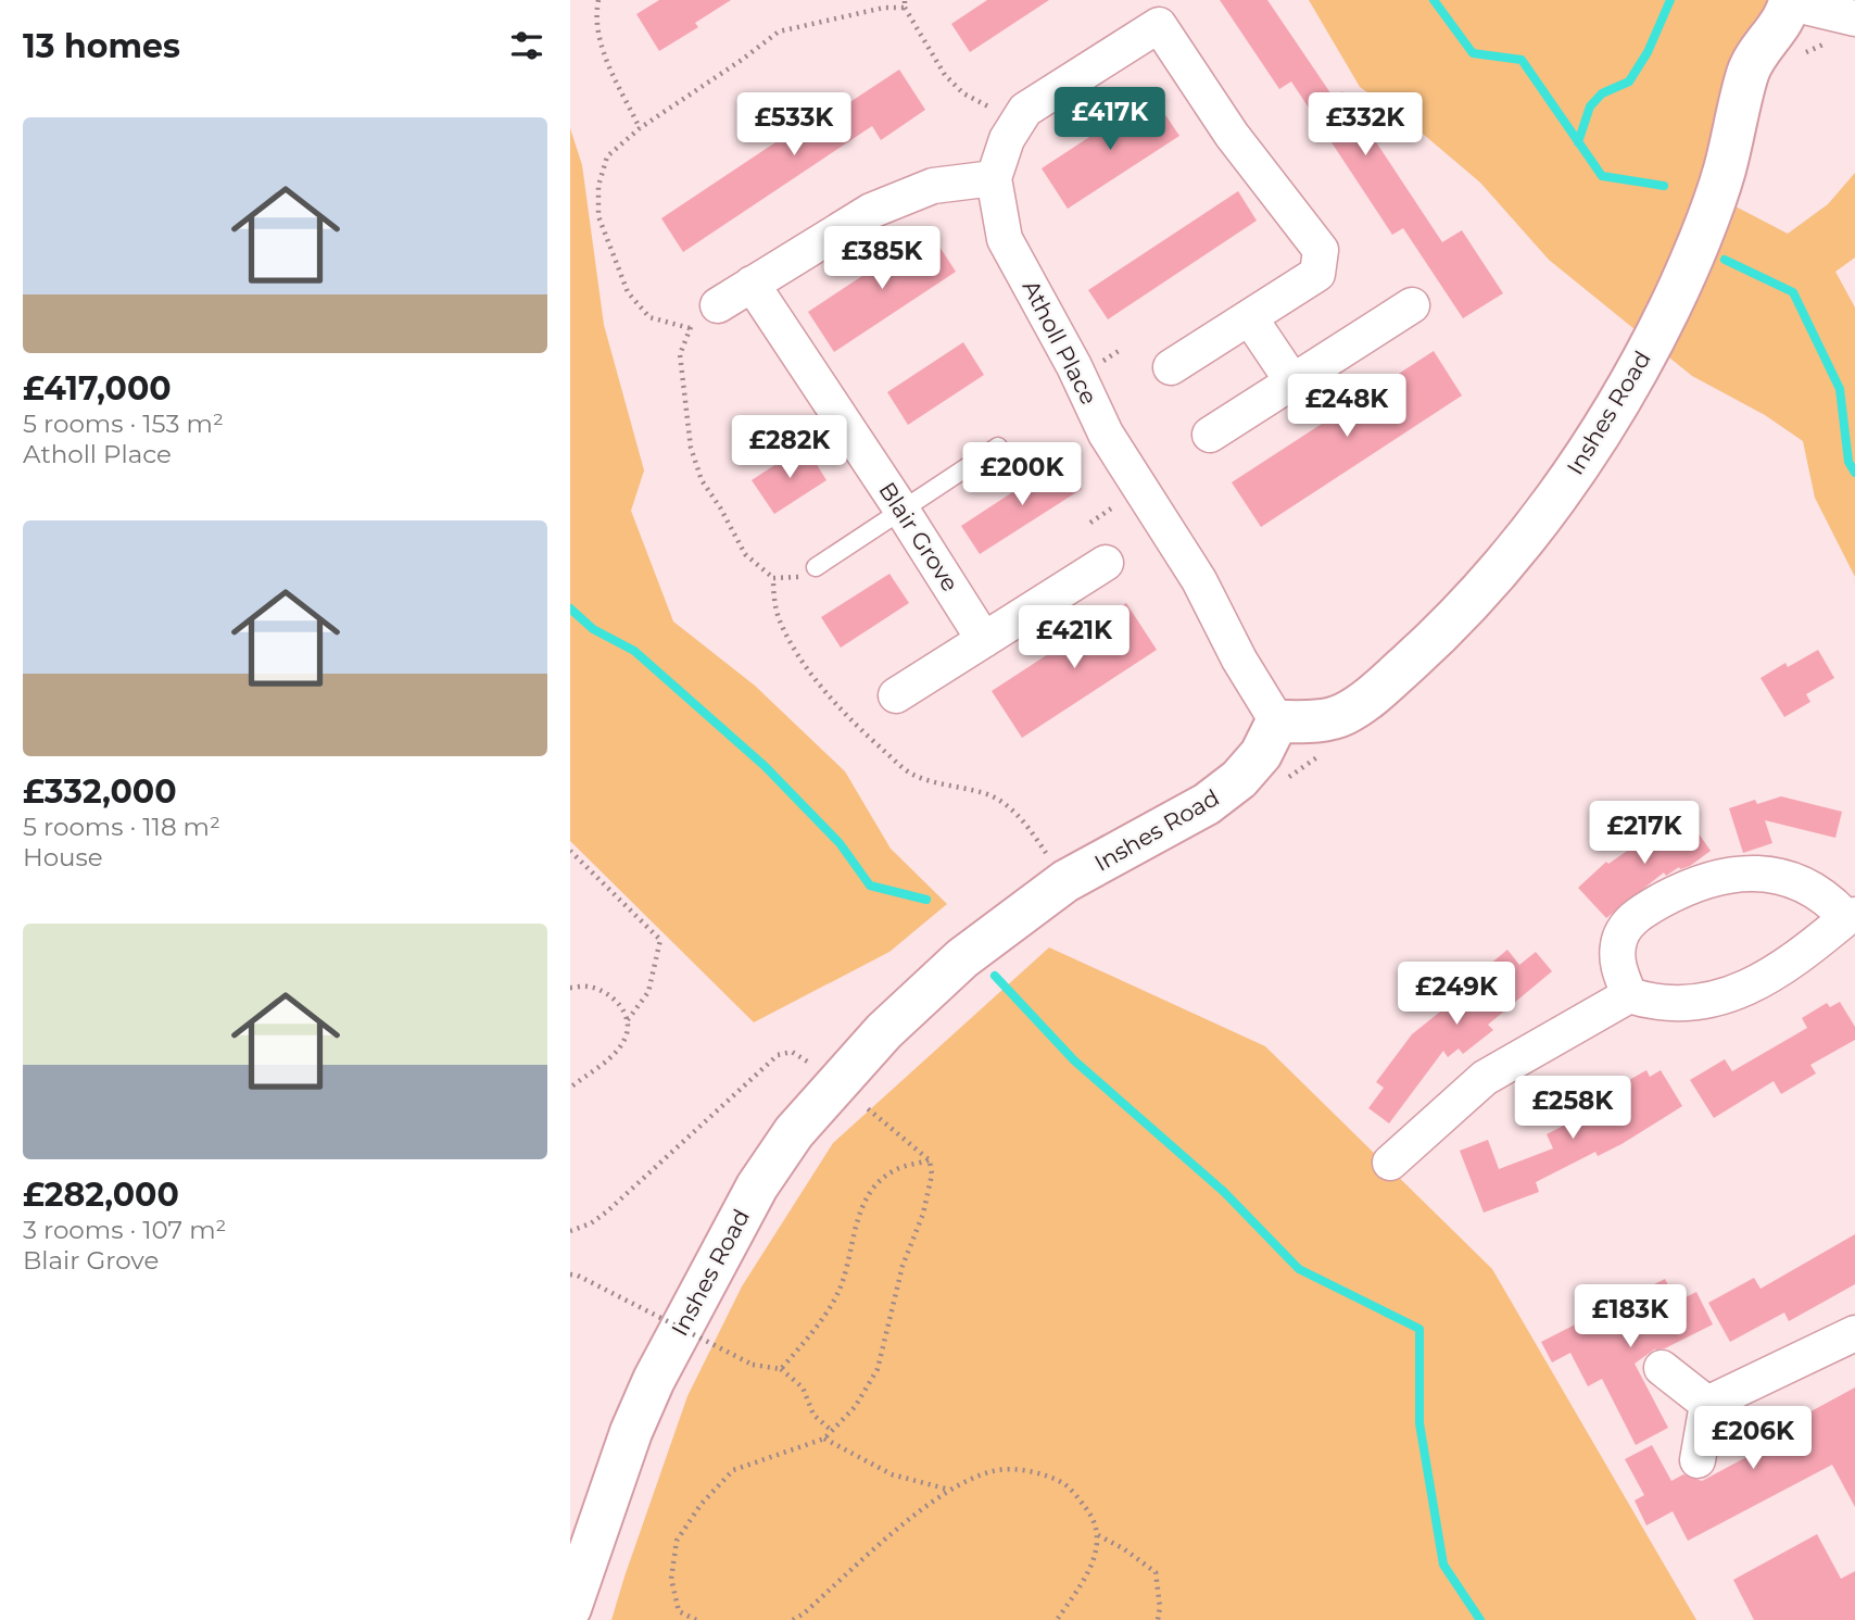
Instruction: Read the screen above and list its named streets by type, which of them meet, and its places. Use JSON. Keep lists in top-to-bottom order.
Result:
{
  "streets": {
    "street": ["Atholl Place", "Inshes Road", "Blair Grove"]
  },
  "crossings": [
    ["Atholl Place", "Inshes Road"]
  ],
  "page": {
    "heading": "13 homes",
    "price": [
      "£417K",
      "£533K",
      "£332K",
      "£385K",
      "£248K",
      "£282K",
      "£200K",
      "£421K",
      "£217K",
      "£249K",
      "£258K",
      "£183K",
      "£206K"
    ],
    "list": [
      {
        "name": "£417,000",
        "note": "5 rooms · 153 m² · Atholl Place"
      },
      {
        "name": "£332,000",
        "note": "5 rooms · 118 m² · House"
      },
      {
        "name": "£282,000",
        "note": "3 rooms · 107 m² · Blair Grove"
      }
    ]
  }
}
